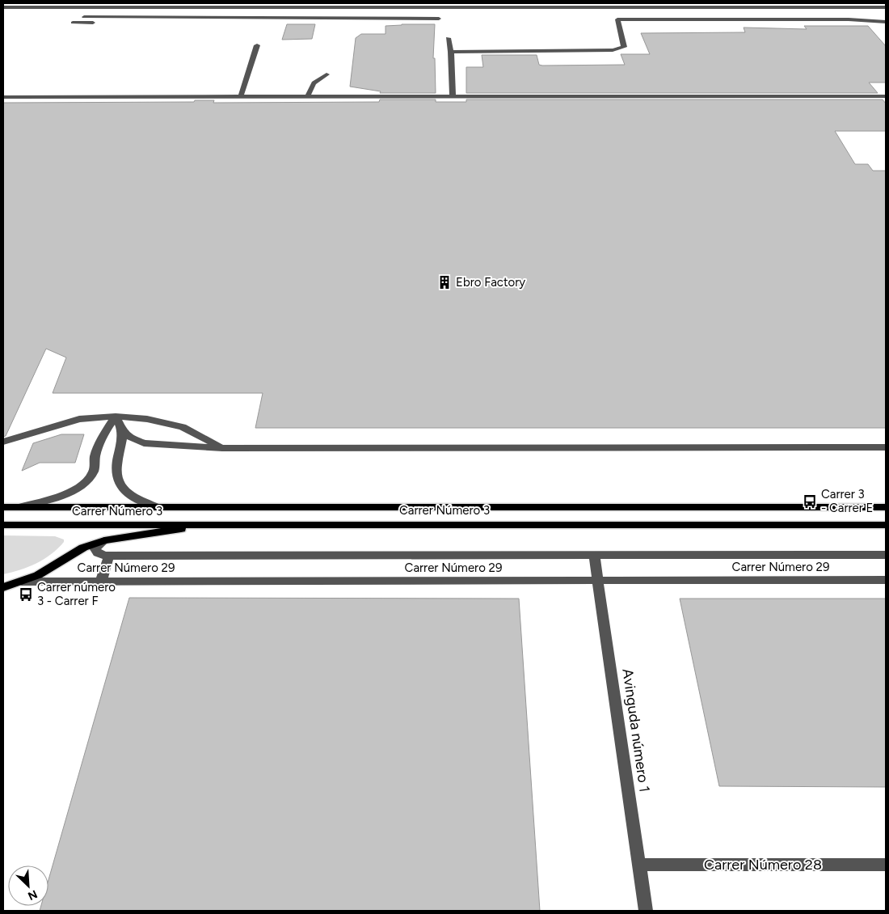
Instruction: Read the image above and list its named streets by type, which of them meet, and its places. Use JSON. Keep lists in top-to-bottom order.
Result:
{
  "streets": {
    "main road": ["Carrer Número 3"],
    "street": ["Carrer Número 29", "Avinguda número 1", "Carrer Número 28"]
  },
  "crossings": [
    ["Carrer Número 29", "Avinguda número 1"],
    ["Avinguda número 1", "Carrer Número 28"]
  ],
  "places": {
    "building": ["Ebro Factory"],
    "bus stop": ["Carrer 3 - Carrer E", "Carrer número 3 - Carrer F"]
  },
  "north": "bottom right"
}
